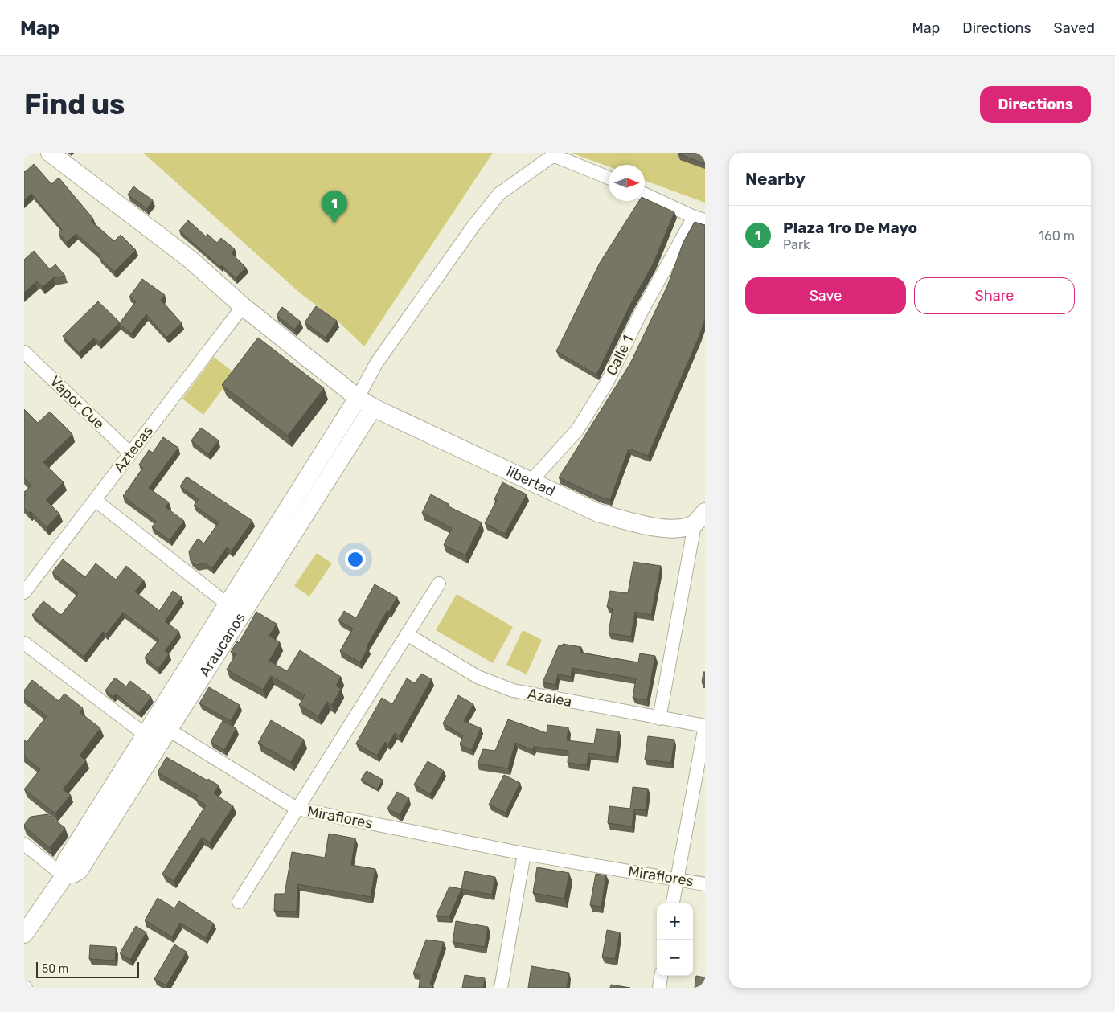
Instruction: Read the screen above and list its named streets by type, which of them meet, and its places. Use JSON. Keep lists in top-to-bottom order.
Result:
{
  "streets": {
    "street": [
      "Calle 1",
      "Vapor Cue",
      "Aztecas",
      "libertad",
      "Araucanos",
      "Azalea",
      "Miraflores"
    ]
  },
  "crossings": [
    ["Calle 1", "libertad"],
    ["Vapor Cue", "Aztecas"],
    ["Aztecas", "libertad"],
    ["libertad", "Araucanos"],
    ["Araucanos", "Miraflores"]
  ],
  "scale_bar": "50 m",
  "north": "right",
  "page": {
    "header": "Map",
    "nav": ["Map", "Directions", "Saved"],
    "buttons": [
      "Directions",
      ["Save", "Share"]
    ],
    "title": "Find us",
    "heading": "Nearby",
    "pins": "1",
    "list": [
      {
        "mark": "1",
        "name": "Plaza 1ro De Mayo",
        "note": "Park",
        "value": "160 m"
      }
    ],
    "map_buttons": ["+", "−"],
    "scale": "50 m"
  }
}
